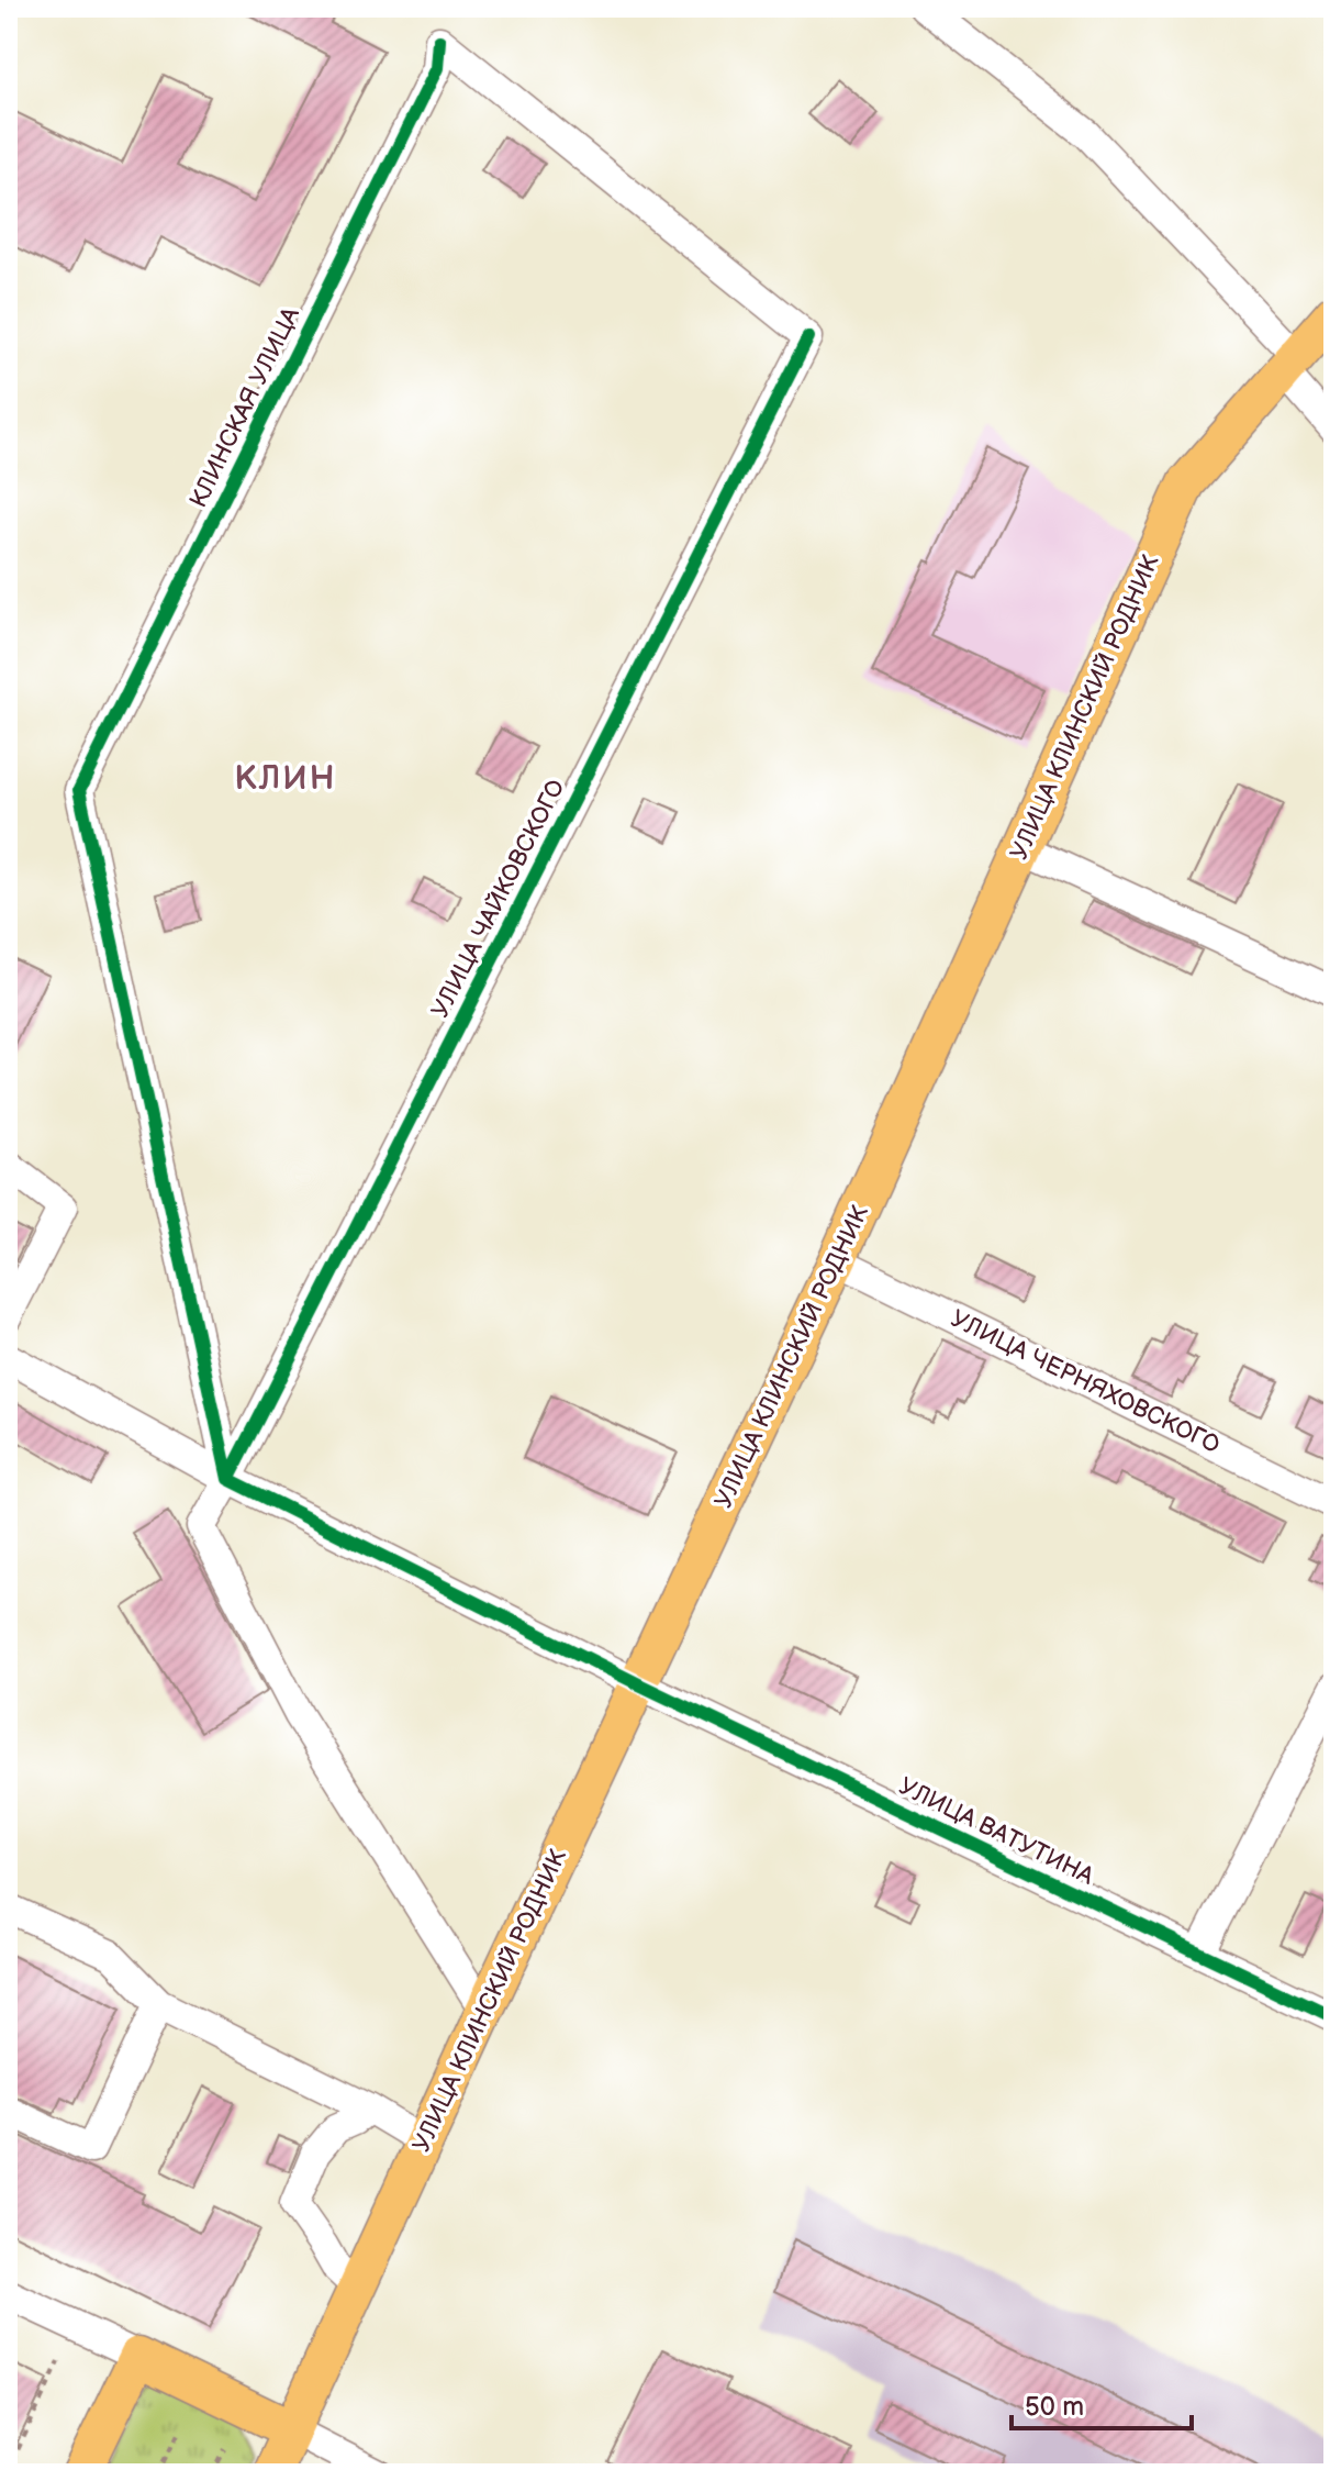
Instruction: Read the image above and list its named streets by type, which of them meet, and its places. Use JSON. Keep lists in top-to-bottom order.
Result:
{
  "streets": {
    "main road": ["УЛИЦА КЛИНСКИЙ РОДНИК"],
    "street": [
      "КЛИНСКАЯ УЛИЦА",
      "УЛИЦА ЧАЙКОВСКОГО",
      "УЛИЦА ЧЕРНЯХОВСКОГО",
      "УЛИЦА ВАТУТИНА"
    ]
  },
  "crossings": [
    ["КЛИНСКАЯ УЛИЦА", "УЛИЦА ЧАЙКОВСКОГО"],
    ["КЛИНСКАЯ УЛИЦА", "УЛИЦА ВАТУТИНА"],
    ["УЛИЦА КЛИНСКИЙ РОДНИК", "УЛИЦА ЧАЙКОВСКОГО"],
    ["УЛИЦА КЛИНСКИЙ РОДНИК", "УЛИЦА ЧЕРНЯХОВСКОГО"],
    ["УЛИЦА КЛИНСКИЙ РОДНИК", "УЛИЦА ВАТУТИНА"],
    ["УЛИЦА ЧАЙКОВСКОГО", "УЛИЦА ВАТУТИНА"]
  ],
  "districts": ["КЛИН"],
  "scale_bar": "50 m"
}
